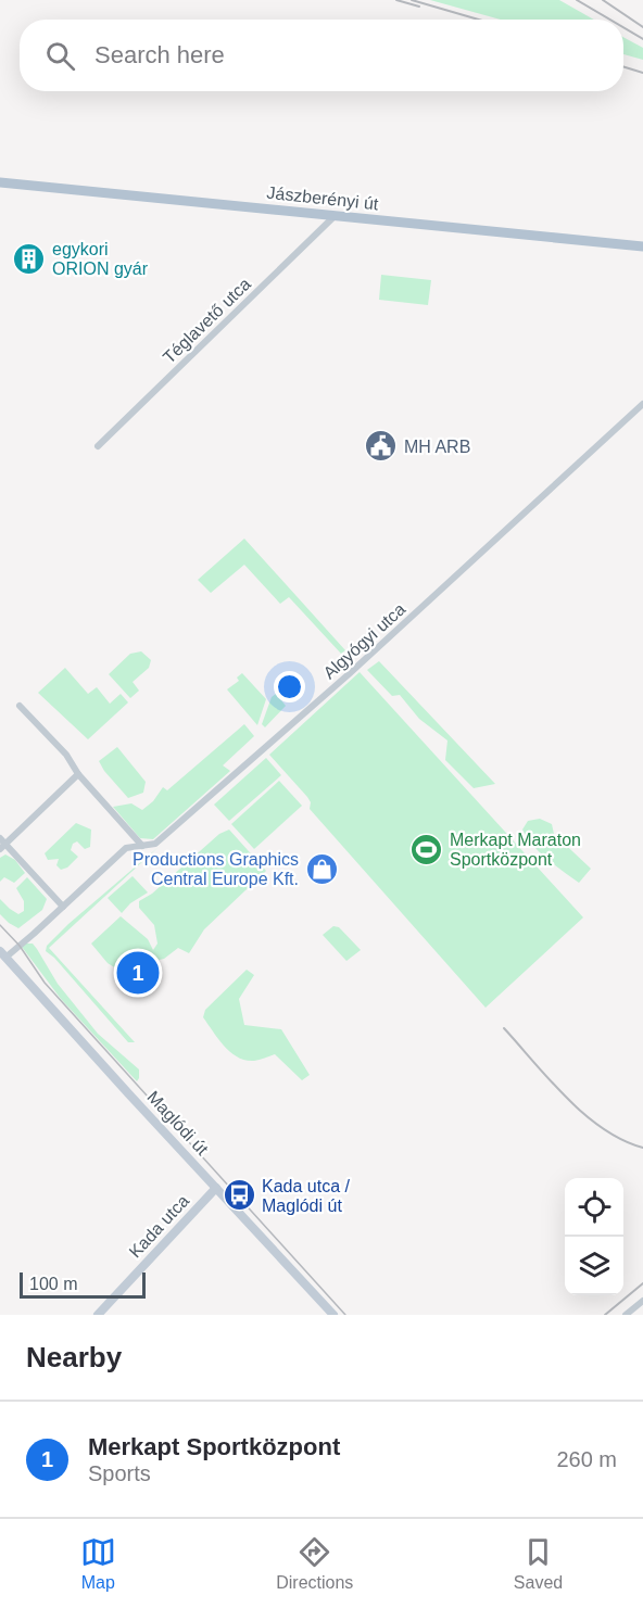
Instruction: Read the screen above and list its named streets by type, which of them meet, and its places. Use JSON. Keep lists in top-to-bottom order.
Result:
{
  "streets": {
    "main road": ["Jászberényi út"],
    "street": [
      "Téglavető utca",
      "Algyógyi utca",
      "Maglódi út",
      "Kada utca"
    ]
  },
  "crossings": [
    ["Jászberényi út", "Téglavető utca"],
    ["Algyógyi utca", "Maglódi út"],
    ["Maglódi út", "Kada utca"]
  ],
  "places": {
    "building": ["egykori ORION gyár"],
    "public building": ["MH ARB"],
    "sports": ["Merkapt Maraton Sportközpont"],
    "shop": ["Productions Graphics Central Europe Kft."],
    "bus stop": ["Kada utca / Maglódi út"]
  },
  "scale_bar": "100 m",
  "page": {
    "search": "Search here",
    "pins": "1",
    "scale": "100 m",
    "heading": "Nearby",
    "list": [
      {
        "mark": "1",
        "name": "Merkapt Sportközpont",
        "note": "Sports",
        "value": "260 m"
      }
    ],
    "nav": ["Map", "Directions", "Saved"]
  }
}
